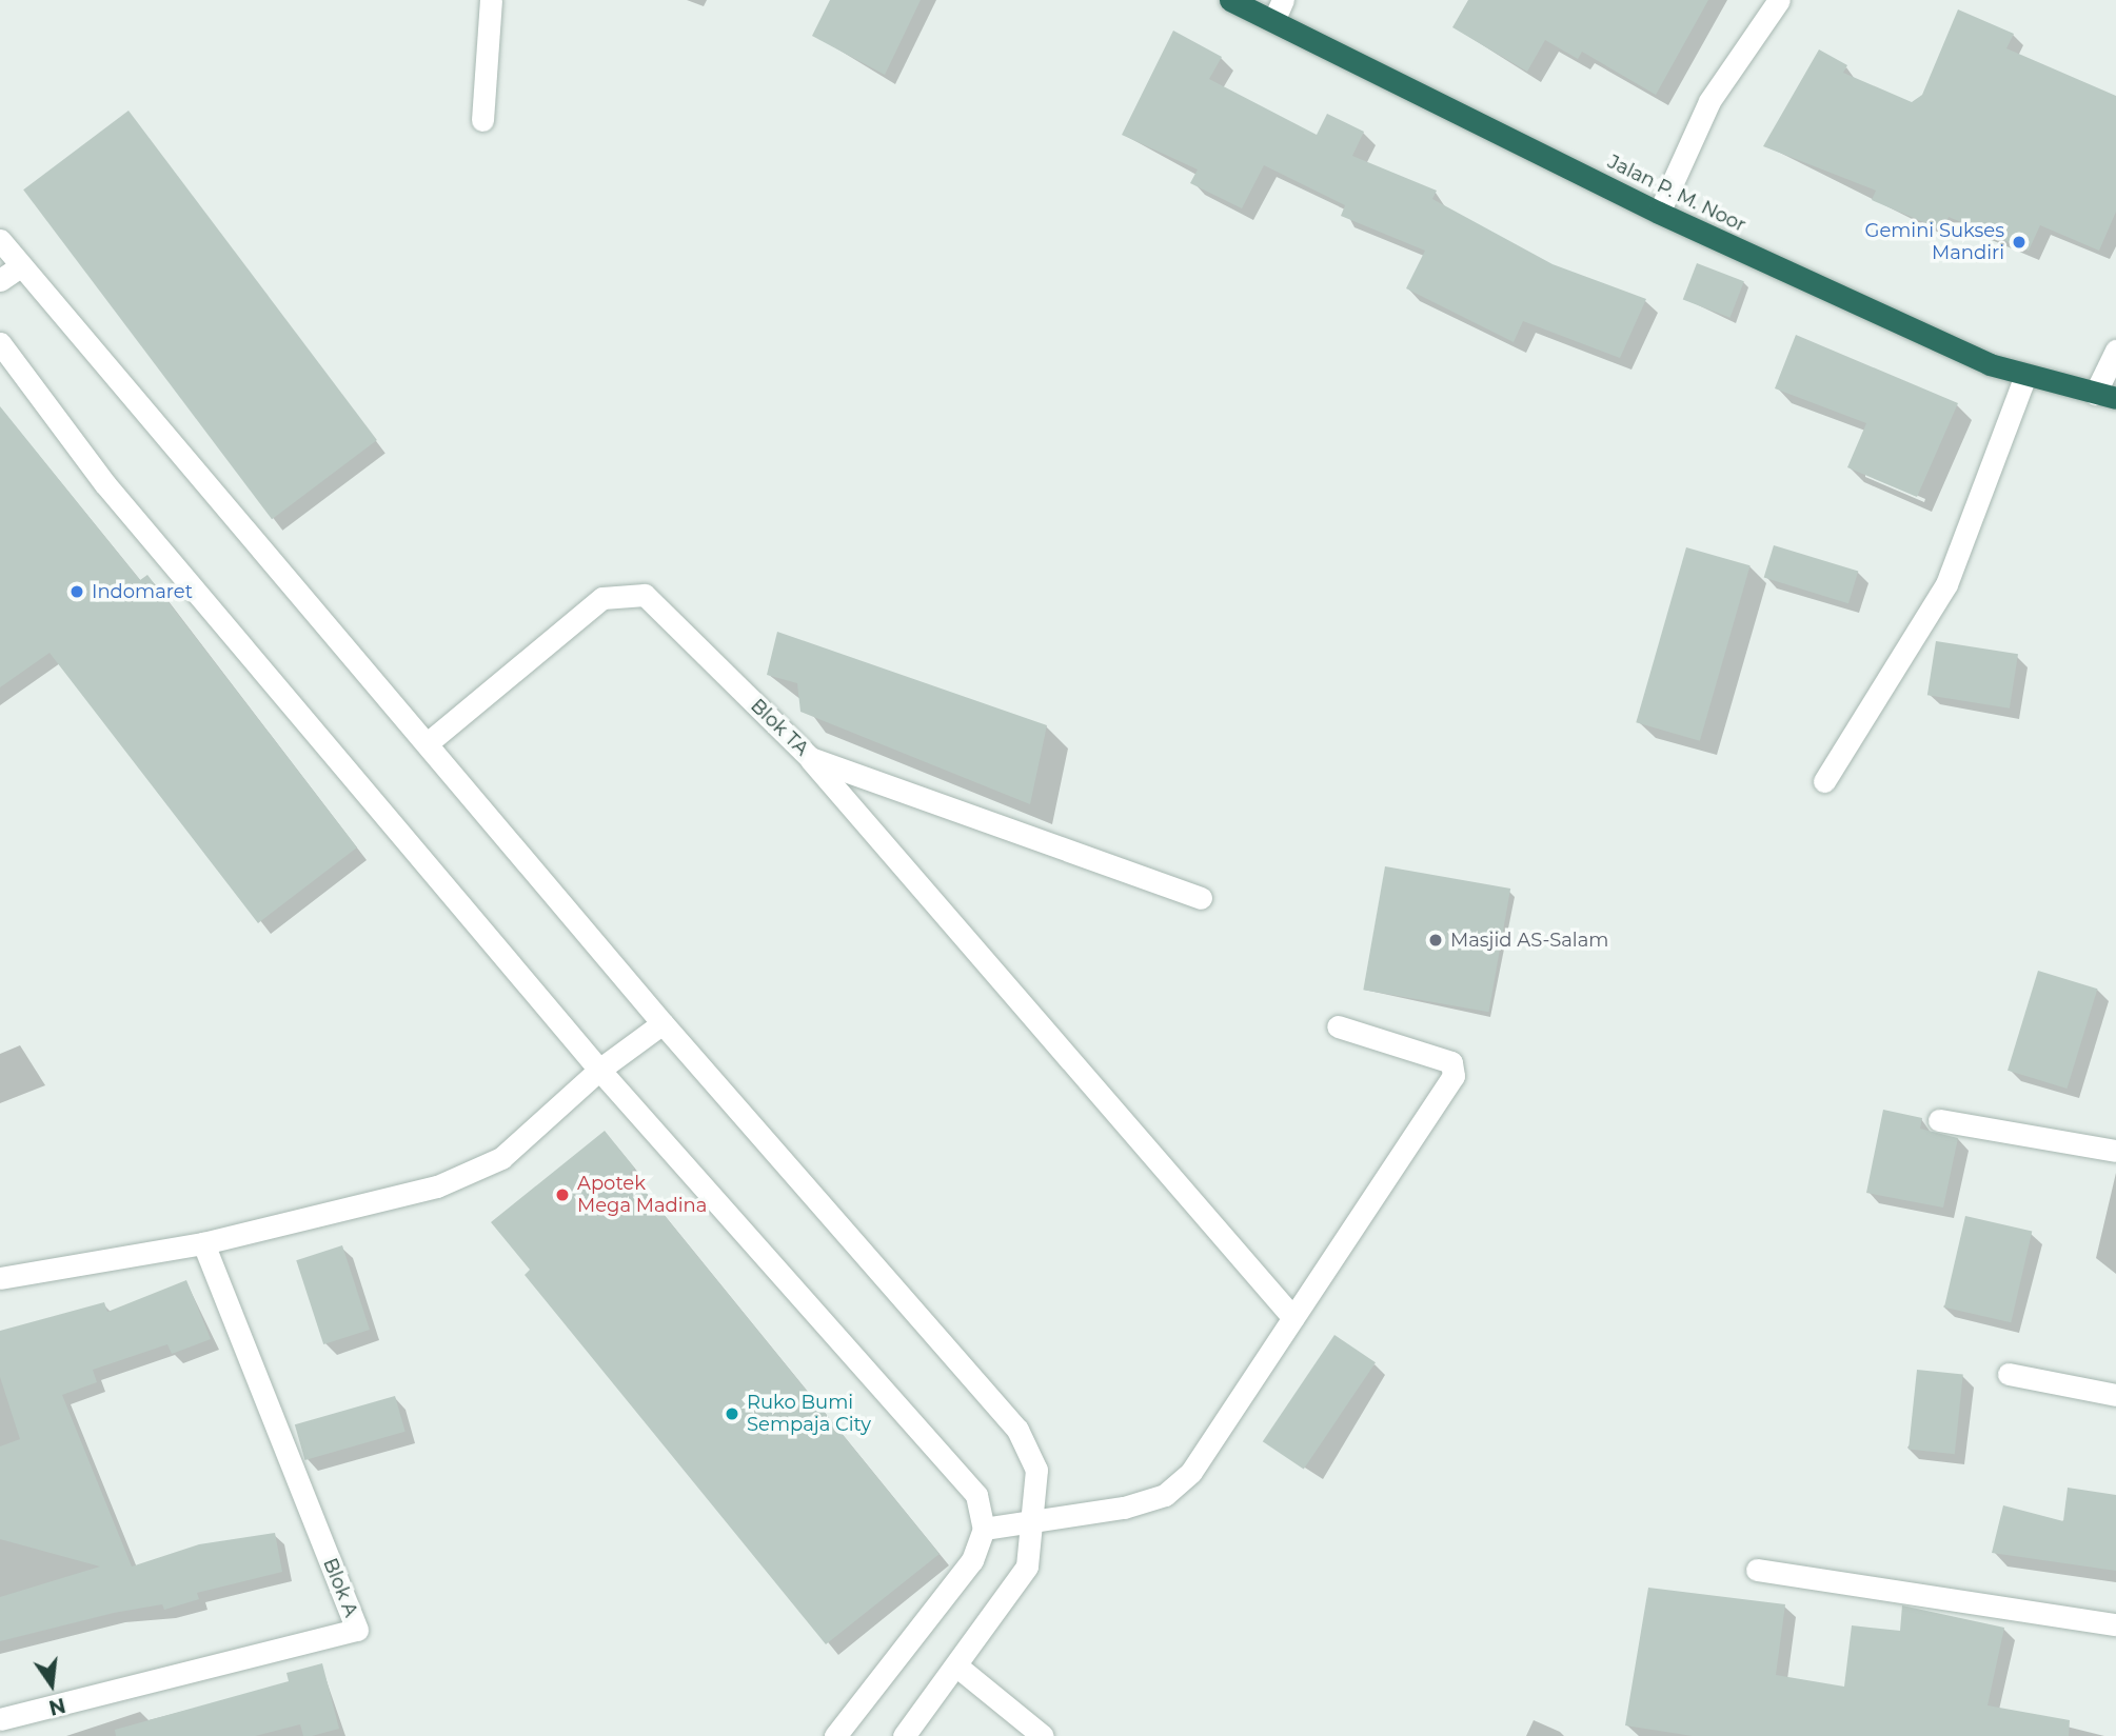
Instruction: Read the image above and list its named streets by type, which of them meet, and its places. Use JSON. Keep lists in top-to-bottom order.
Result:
{
  "streets": {
    "highway": ["Jalan P. M. Noor"],
    "street": ["Blok TA", "Blok A"]
  },
  "places": [
    "Gemini Sukses Mandiri",
    "Indomaret",
    "Masjid AS-Salam",
    "Apotek Mega Madina",
    "Ruko Bumi Sempaja City"
  ],
  "north": "bottom"
}
